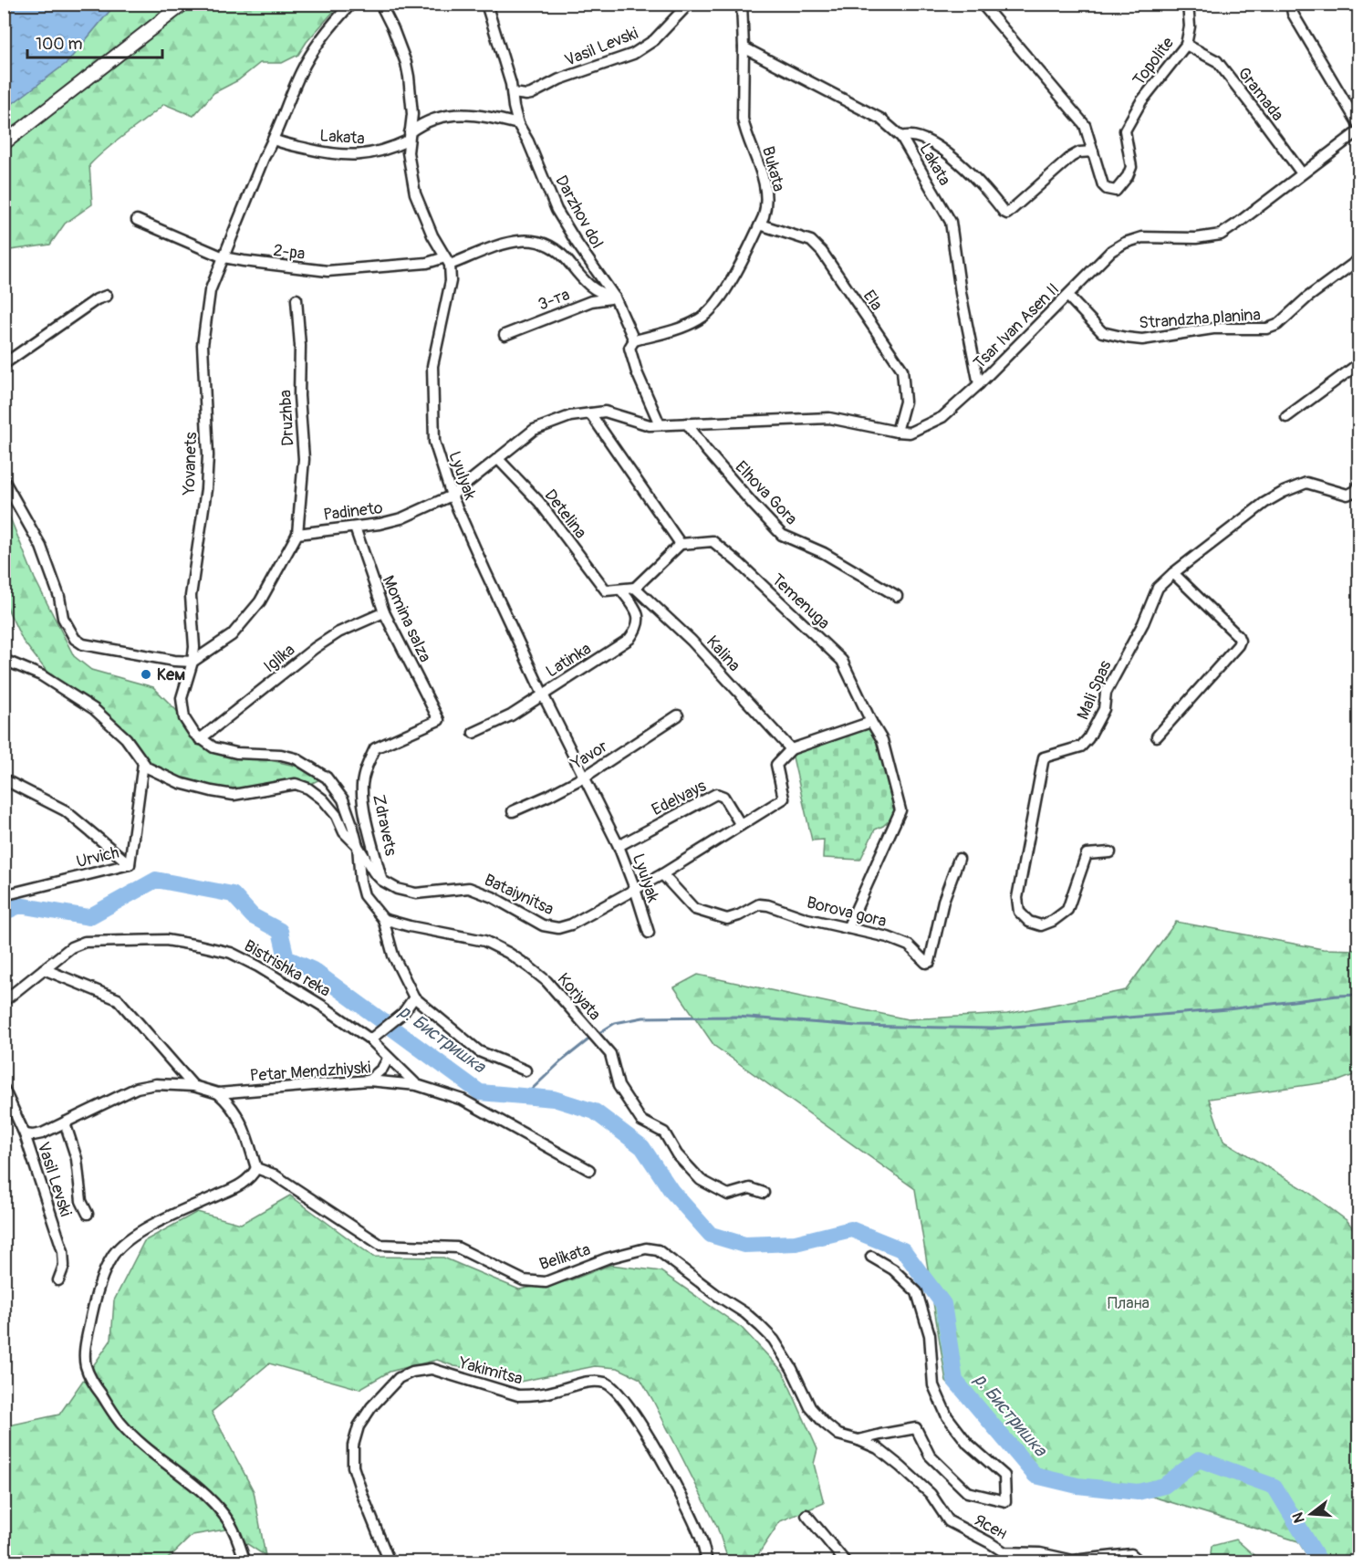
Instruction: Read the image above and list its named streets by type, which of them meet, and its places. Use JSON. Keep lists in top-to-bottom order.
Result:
{
  "streets": {
    "street": [
      "Vasil Levski",
      "Topolite",
      "Gramada",
      "Lakata",
      "Bukata",
      "Darzhov dol",
      "2-ра",
      "3-та",
      "Ela",
      "Strandzha planina",
      "Tsar Ivan Asen II",
      "Druzhba",
      "Yovanets",
      "Lyulyak",
      "Elhova Gora",
      "Padineto",
      "Detelina",
      "Temenuga",
      "Momina salza",
      "Kalina",
      "Iglika",
      "Latinka",
      "Mali Spas",
      "Yavor",
      "Edelvays",
      "Zdravets",
      "Urvich",
      "Bataiynitsa",
      "Borova gora",
      "Bistrishka reka",
      "Koriyata",
      "Petar Mendzhiyski",
      "Belikata",
      "Yakimitsa",
      "Ясен"
    ]
  },
  "crossings": [
    ["Vasil Levski", "Darzhov dol"],
    ["Vasil Levski", "Petar Mendzhiyski"],
    ["Topolite", "Gramada"],
    ["Gramada", "Tsar Ivan Asen II"],
    ["Lakata", "Bukata"],
    ["Lakata", "Darzhov dol"],
    ["Lakata", "Tsar Ivan Asen II"],
    ["Lakata", "Yovanets"],
    ["Bukata", "Darzhov dol"],
    ["Bukata", "Ela"],
    ["Darzhov dol", "2-ра"],
    ["Darzhov dol", "3-та"],
    ["Darzhov dol", "Tsar Ivan Asen II"],
    ["Darzhov dol", "Padineto"],
    ["2-ра", "3-та"],
    ["2-ра", "Yovanets"],
    ["2-ра", "Lyulyak"],
    ["Ela", "Tsar Ivan Asen II"],
    ["Strandzha planina", "Tsar Ivan Asen II"],
    ["Tsar Ivan Asen II", "Elhova Gora"],
    ["Tsar Ivan Asen II", "Padineto"],
    ["Druzhba", "Padineto"],
    ["Yovanets", "Iglika"],
    ["Lyulyak", "Padineto"],
    ["Lyulyak", "Latinka"],
    ["Lyulyak", "Yavor"],
    ["Lyulyak", "Edelvays"],
    ["Lyulyak", "Bataiynitsa"],
    ["Padineto", "Detelina"],
    ["Padineto", "Momina salza"],
    ["Detelina", "Latinka"],
    ["Temenuga", "Borova gora"],
    ["Momina salza", "Iglika"],
    ["Momina salza", "Zdravets"],
    ["Kalina", "Bataiynitsa"],
    ["Edelvays", "Bataiynitsa"],
    ["Zdravets", "Bataiynitsa"],
    ["Bataiynitsa", "Borova gora"],
    ["Bistrishka reka", "Petar Mendzhiyski"],
    ["Belikata", "Ясен"]
  ],
  "water": ["р. Бистришка"],
  "parks": ["Плана"],
  "places": ["Кем"],
  "scale_bar": "100 m",
  "north": "left"
}
